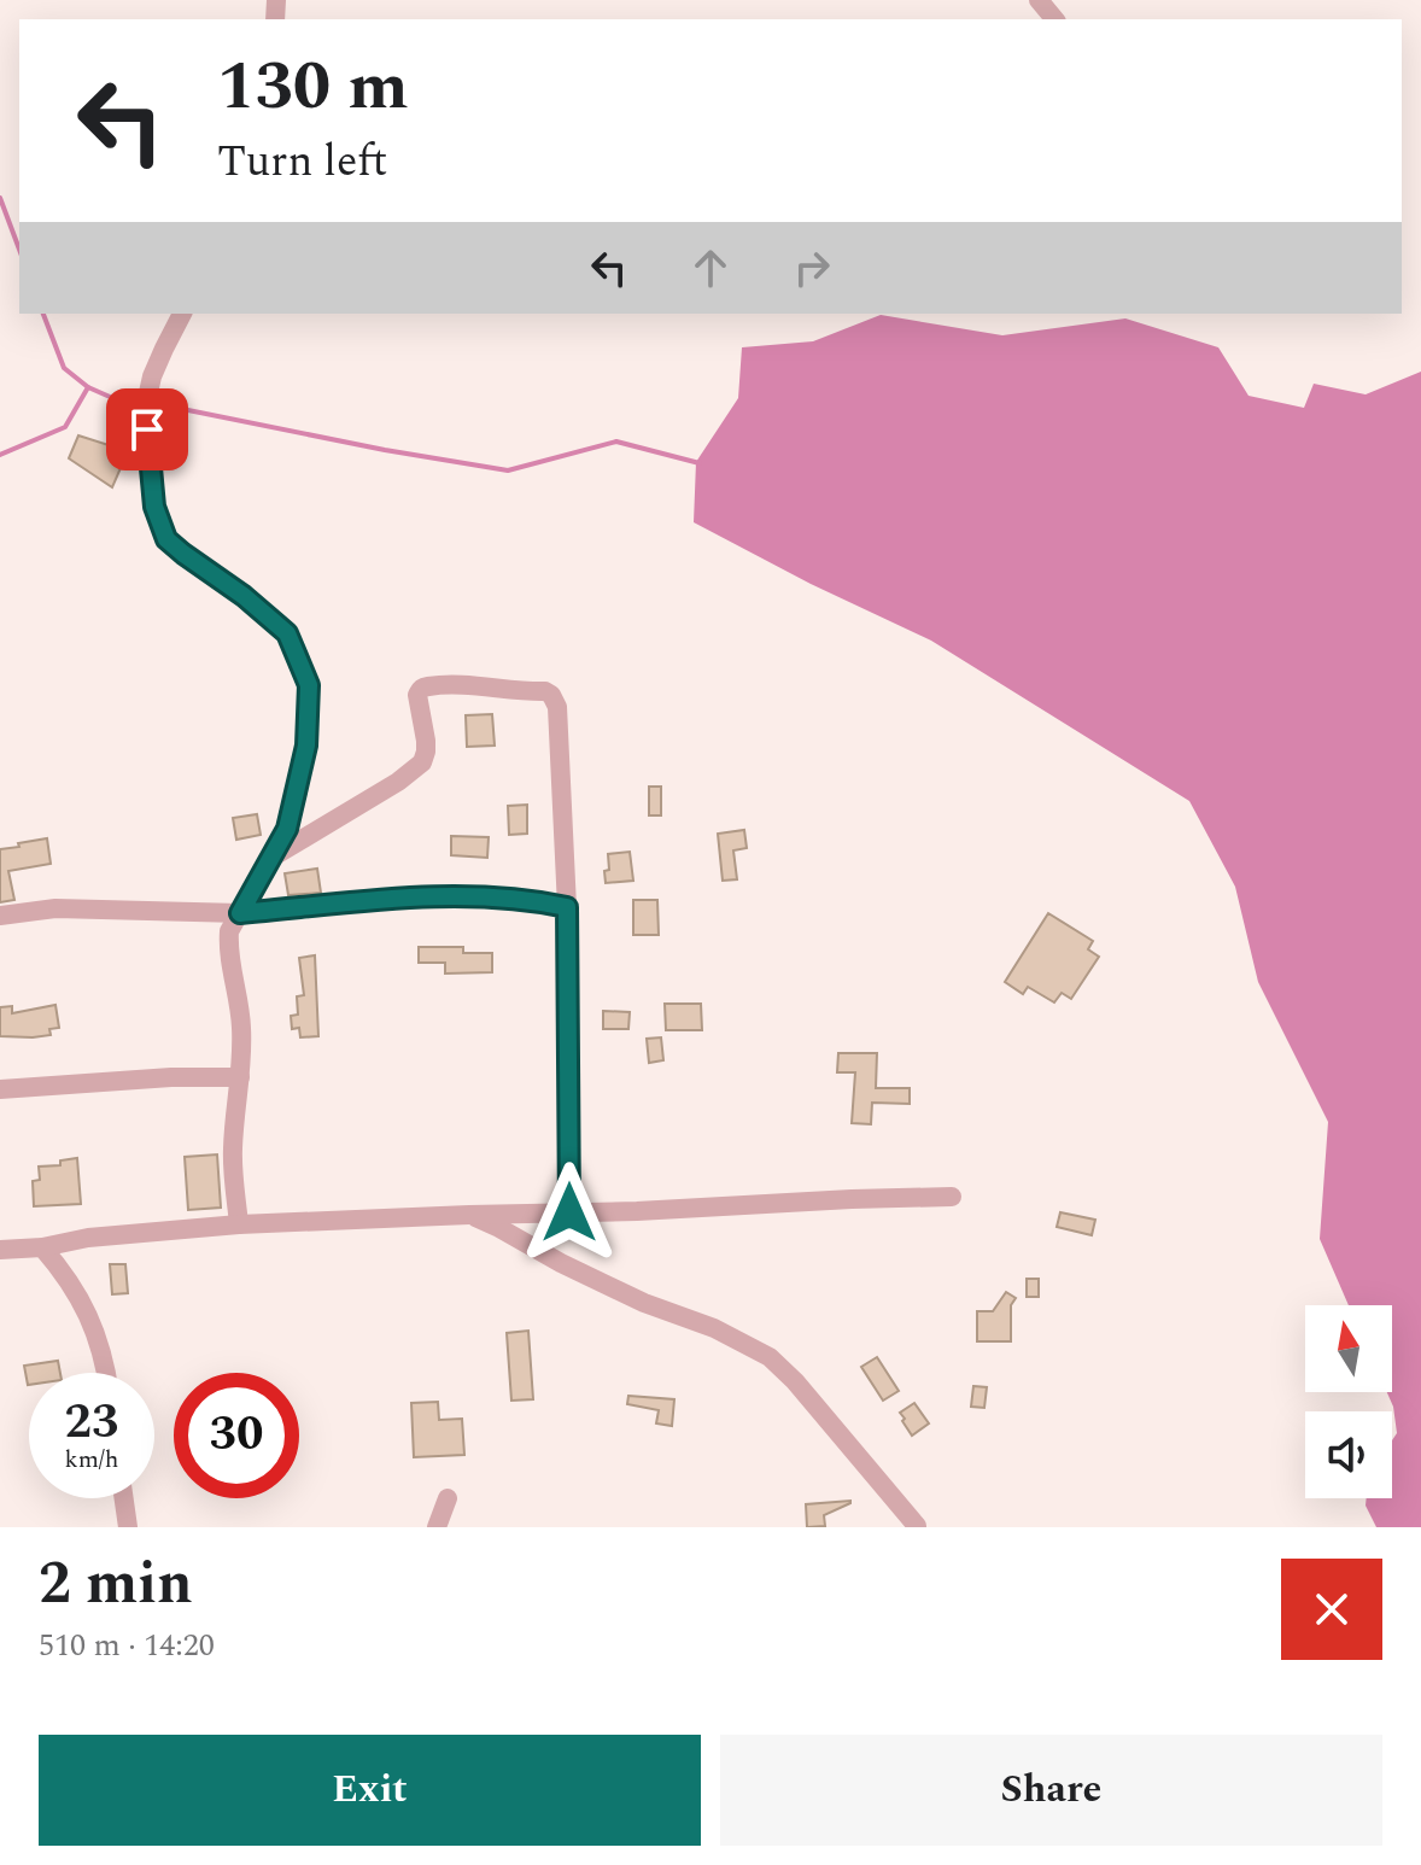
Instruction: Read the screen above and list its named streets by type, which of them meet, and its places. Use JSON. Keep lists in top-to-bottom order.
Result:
{
  "north": "top",
  "page": {
    "turn": ["130 m", "Turn left"],
    "speed": "23 km/h",
    "limit": "30",
    "heading": ["2 min", "510 m · 14:20"],
    "buttons": ["Exit", "Share"]
  }
}
